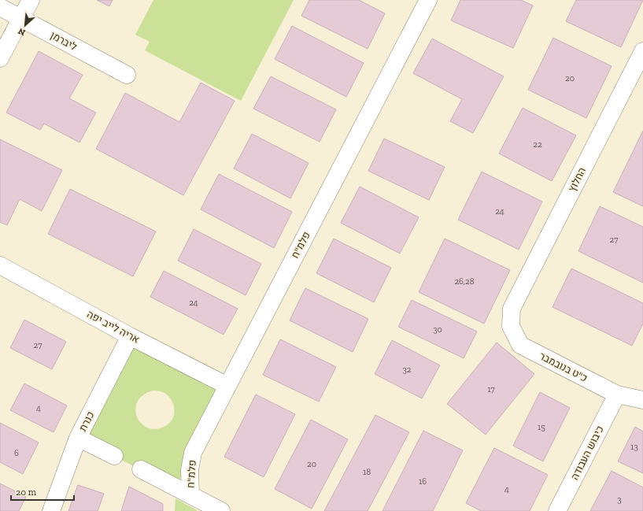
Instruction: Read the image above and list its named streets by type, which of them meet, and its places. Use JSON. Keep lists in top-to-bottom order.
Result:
{
  "streets": {
    "street": [
      "ליברמן",
      "החלוץ",
      "פלמ\"ח",
      "אריה לייב יפה",
      "כ\"ט בנובמבר",
      "כנרת",
      "כיבוש העבודה"
    ]
  },
  "crossings": [
    ["החלוץ", "כ\"ט בנובמבר"],
    ["פלמ\"ח", "אריה לייב יפה"],
    ["אריה לייב יפה", "כנרת"],
    ["כ\"ט בנובמבר", "כיבוש העבודה"]
  ],
  "house_numbers": [
    "20",
    "22",
    "24",
    "27",
    "26,28",
    "24",
    "30",
    "27",
    "32",
    "17",
    "4",
    "15",
    "13",
    "6",
    "20",
    "18",
    "16",
    "4",
    "3"
  ],
  "scale_bar": "20 m",
  "north": "bottom left"
}
